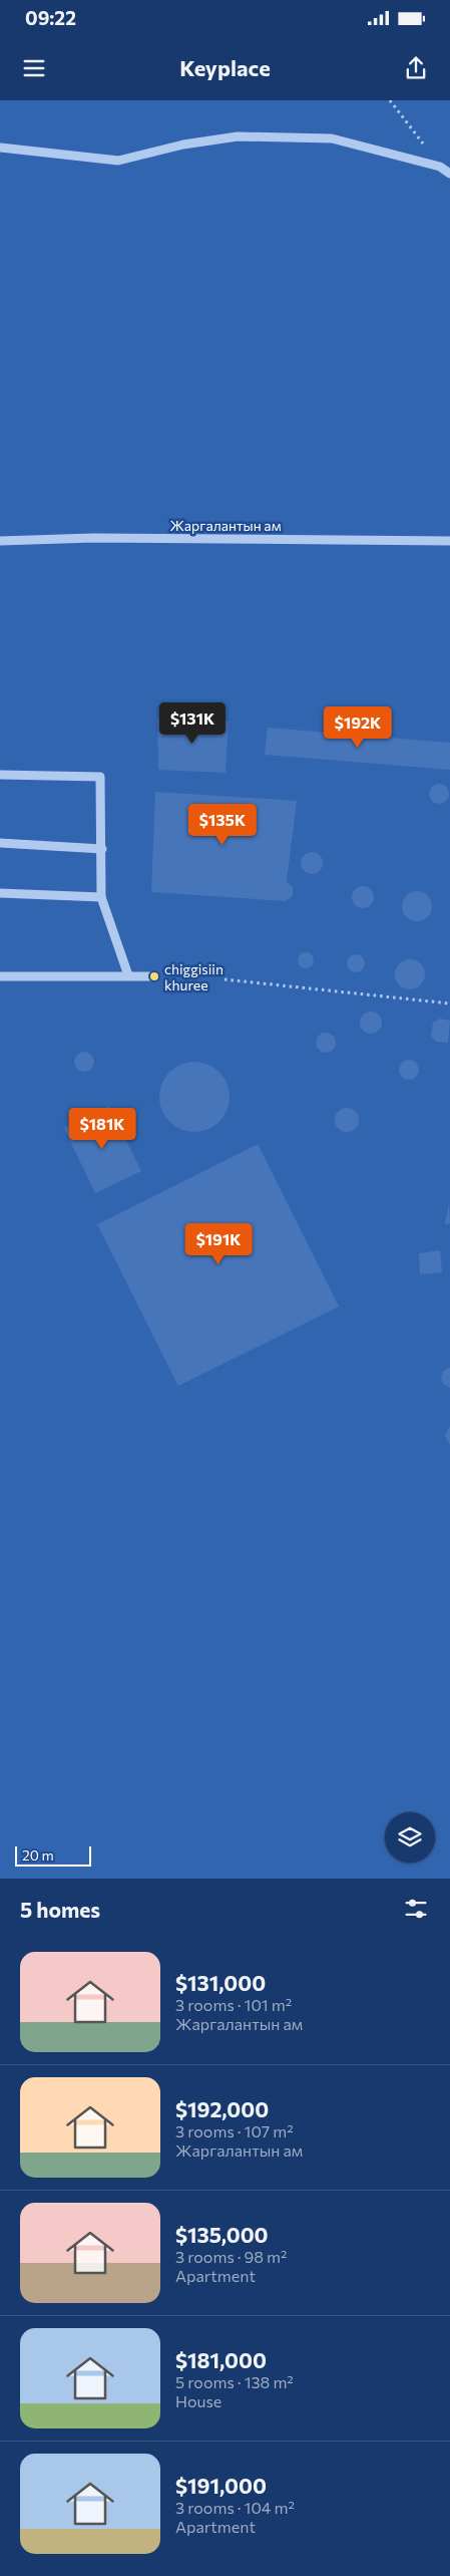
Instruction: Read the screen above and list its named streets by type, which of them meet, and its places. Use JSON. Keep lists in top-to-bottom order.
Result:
{
  "streets": {
    "street": ["Жаргалантын ам"]
  },
  "places": ["chiggisiin khuree"],
  "scale_bar": "20 m",
  "page": {
    "status": "09:22",
    "header": "Keyplace",
    "price": [
      "$131K",
      "$192K",
      "$135K",
      "$181K",
      "$191K"
    ],
    "scale": "20 m",
    "heading": "5 homes",
    "list": [
      {
        "name": "$131,000",
        "note": "3 rooms · 101 m² · Жаргалантын ам"
      },
      {
        "name": "$192,000",
        "note": "3 rooms · 107 m² · Жаргалантын ам"
      },
      {
        "name": "$135,000",
        "note": "3 rooms · 98 m² · Apartment"
      },
      {
        "name": "$181,000",
        "note": "5 rooms · 138 m² · House"
      },
      {
        "name": "$191,000",
        "note": "3 rooms · 104 m² · Apartment"
      }
    ]
  }
}
